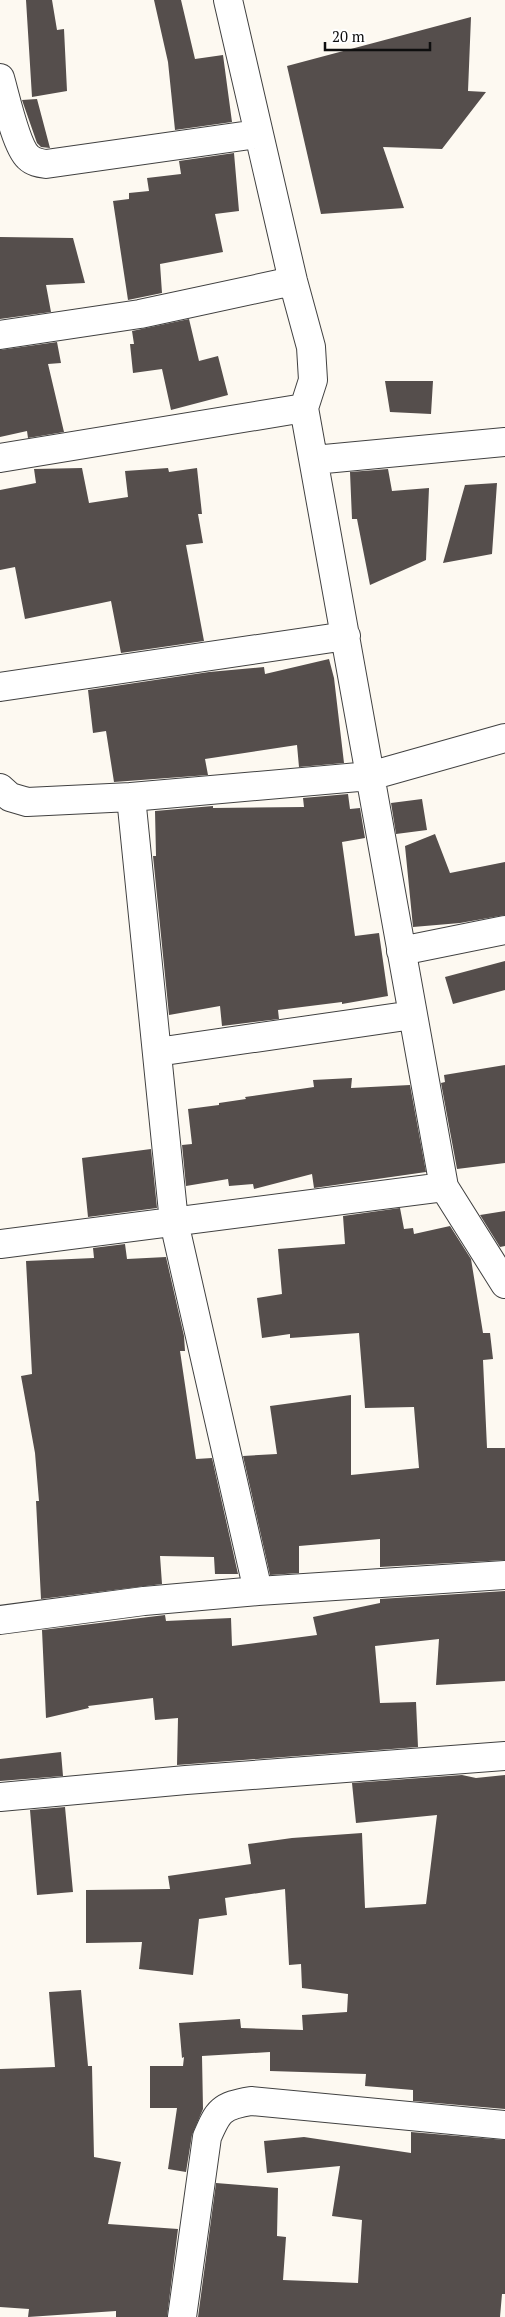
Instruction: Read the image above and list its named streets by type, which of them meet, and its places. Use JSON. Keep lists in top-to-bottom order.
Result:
{
  "scale_bar": "20 m"
}
